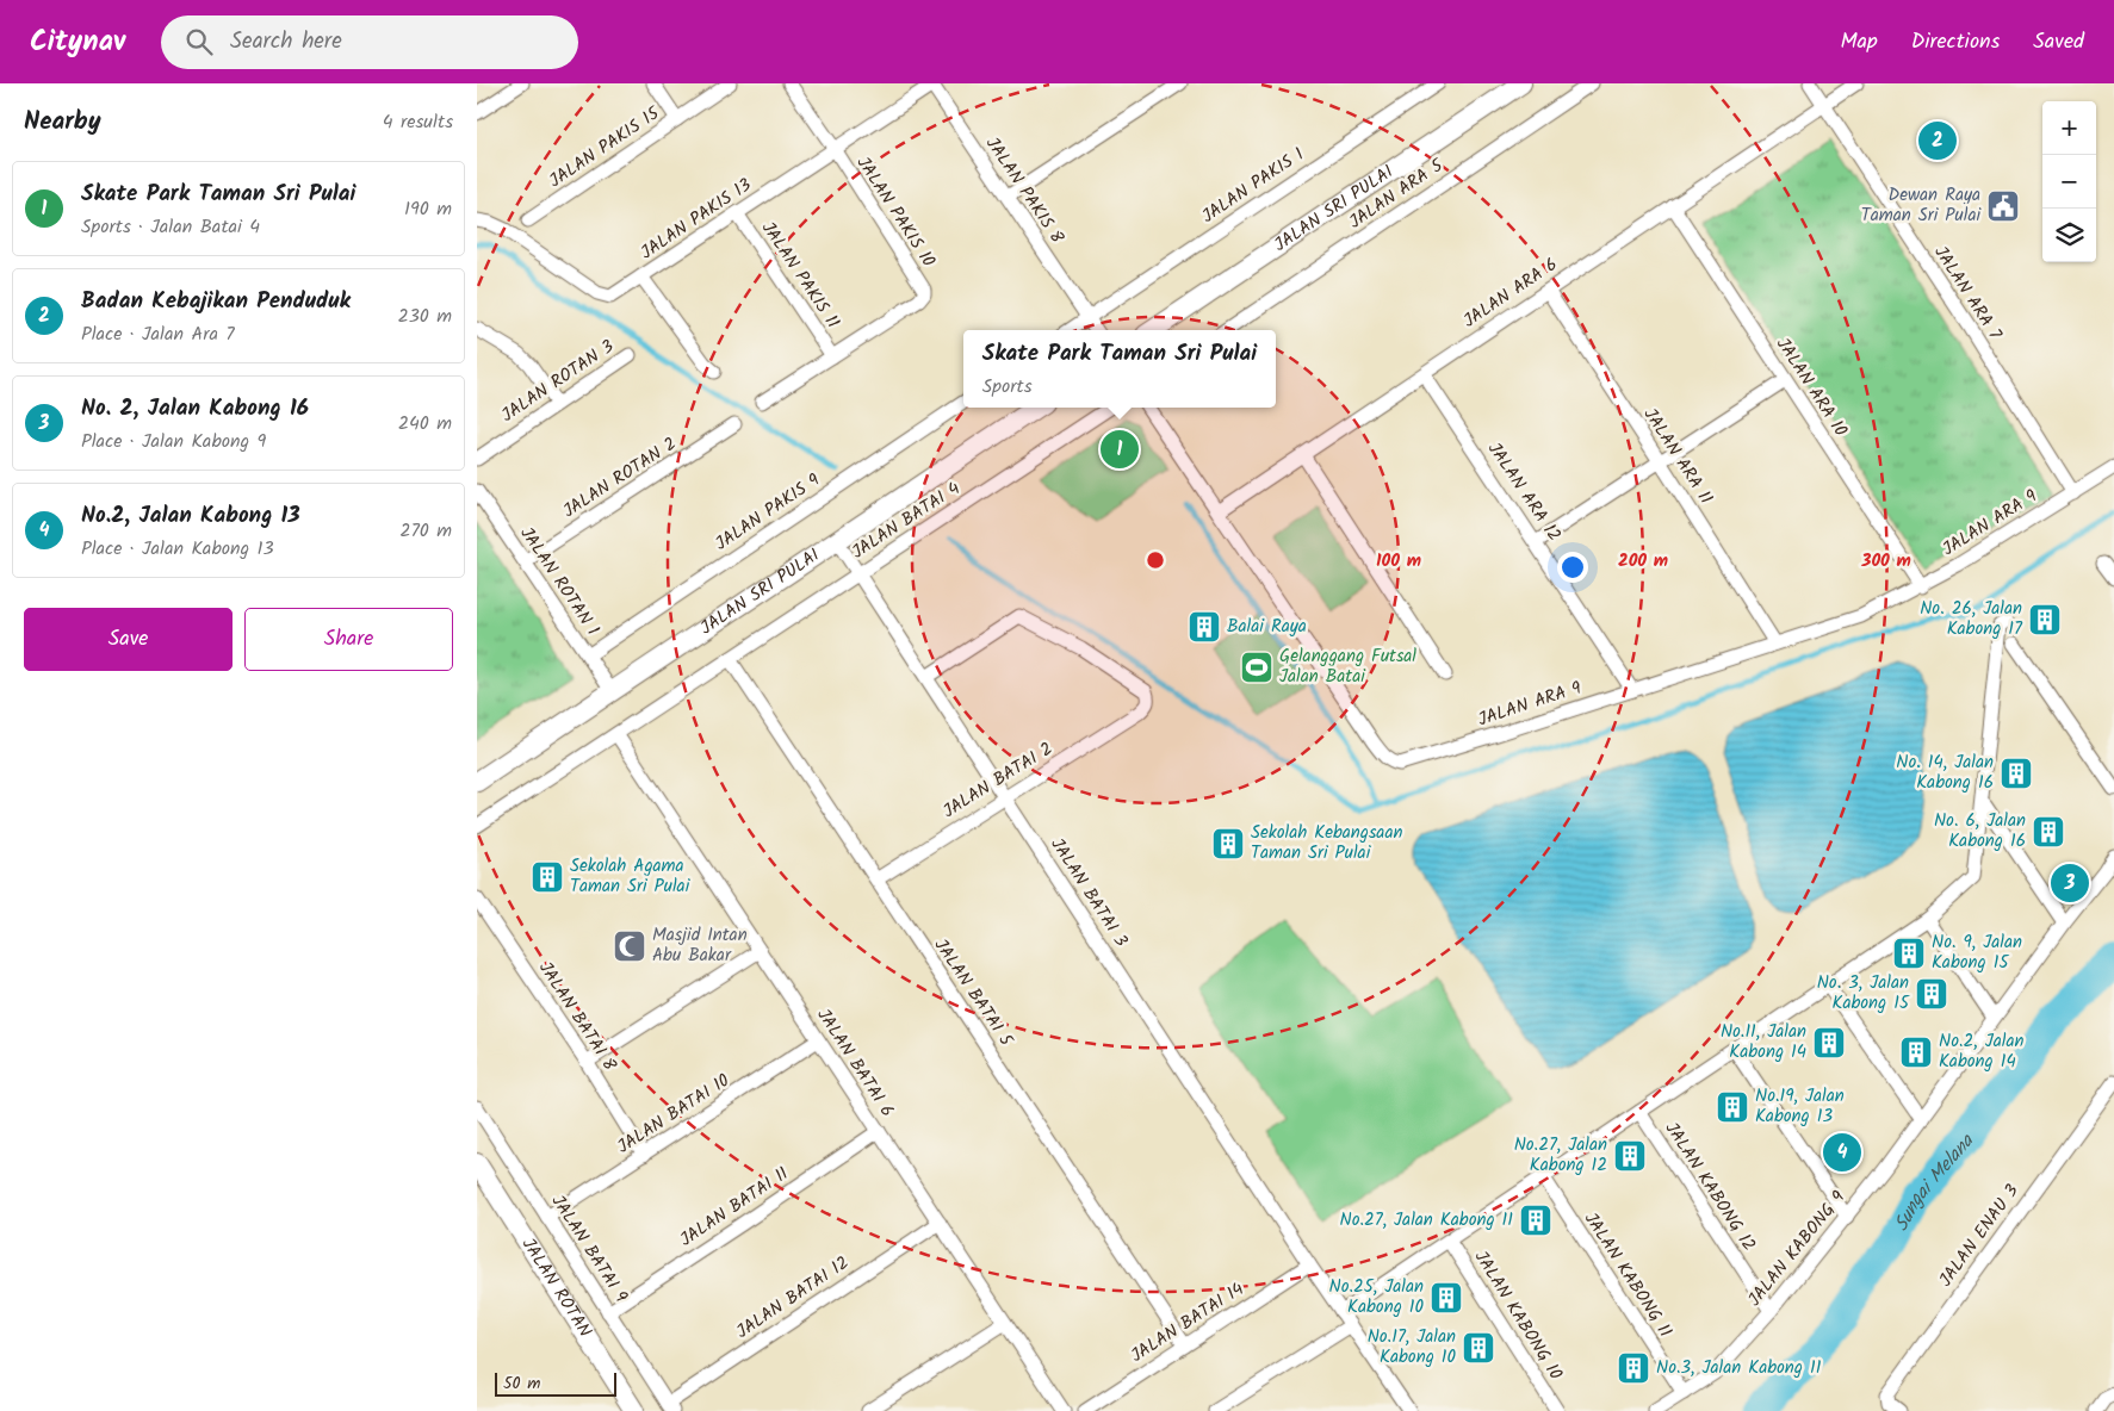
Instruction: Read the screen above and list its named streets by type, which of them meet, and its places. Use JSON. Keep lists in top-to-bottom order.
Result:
{
  "streets": {
    "street": [
      "JALAN PAKIS 15",
      "JALAN PAKIS 1",
      "JALAN PAKIS 8",
      "JALAN ARA 5",
      "JALAN SRI PULAI",
      "JALAN PAKIS 10",
      "JALAN PAKIS 13",
      "JALAN PAKIS 11",
      "JALAN ARA 6",
      "JALAN ARA 7",
      "JALAN ROTAN 3",
      "JALAN ARA 10",
      "JALAN ARA 11",
      "JALAN ROTAN 2",
      "JALAN ARA 12",
      "JALAN PAKIS 9",
      "JALAN BATAI 4",
      "JALAN ARA 9",
      "JALAN ROTAN 1",
      "JALAN BATAI 2",
      "JALAN BATAI 3",
      "JALAN BATAI 5",
      "JALAN BATAI 8",
      "JALAN BATAI 6",
      "JALAN BATAI 10",
      "JALAN KABONG 12",
      "JALAN BATAI 11",
      "JALAN ENAU 3",
      "JALAN BATAI 9",
      "JALAN KABONG 9",
      "JALAN KABONG 11",
      "JALAN ROTAN",
      "JALAN BATAI 12",
      "JALAN KABONG 10",
      "JALAN BATAI 14"
    ]
  },
  "crossings": [
    ["JALAN PAKIS 1", "JALAN PAKIS 8"],
    ["JALAN PAKIS 8", "JALAN PAKIS 13"],
    ["JALAN SRI PULAI", "JALAN ROTAN 1"],
    ["JALAN SRI PULAI", "JALAN BATAI 3"],
    ["JALAN PAKIS 10", "JALAN PAKIS 13"],
    ["JALAN PAKIS 10", "JALAN PAKIS 11"],
    ["JALAN PAKIS 13", "JALAN PAKIS 11"],
    ["JALAN ARA 6", "JALAN ARA 7"],
    ["JALAN ARA 6", "JALAN ARA 10"],
    ["JALAN ARA 6", "JALAN ARA 11"],
    ["JALAN ARA 6", "JALAN ARA 12"],
    ["JALAN ARA 6", "JALAN ARA 9"],
    ["JALAN ARA 7", "JALAN ARA 9"],
    ["JALAN ARA 10", "JALAN ARA 9"],
    ["JALAN ARA 11", "JALAN ARA 9"],
    ["JALAN ROTAN 2", "JALAN ROTAN 1"],
    ["JALAN ARA 12", "JALAN ARA 9"],
    ["JALAN PAKIS 9", "JALAN ROTAN 1"],
    ["JALAN BATAI 4", "JALAN BATAI 3"],
    ["JALAN BATAI 4", "JALAN BATAI 5"],
    ["JALAN BATAI 4", "JALAN BATAI 6"],
    ["JALAN BATAI 2", "JALAN BATAI 3"],
    ["JALAN BATAI 2", "JALAN BATAI 5"],
    ["JALAN BATAI 3", "JALAN BATAI 14"],
    ["JALAN BATAI 5", "JALAN BATAI 14"],
    ["JALAN BATAI 8", "JALAN BATAI 10"],
    ["JALAN BATAI 6", "JALAN BATAI 10"],
    ["JALAN BATAI 6", "JALAN BATAI 11"],
    ["JALAN BATAI 6", "JALAN BATAI 12"],
    ["JALAN BATAI 10", "JALAN BATAI 9"],
    ["JALAN KABONG 12", "JALAN KABONG 9"],
    ["JALAN BATAI 11", "JALAN BATAI 9"],
    ["JALAN BATAI 9", "JALAN BATAI 12"],
    ["JALAN KABONG 9", "JALAN KABONG 11"]
  ],
  "water": ["Sungai Melana"],
  "places": {
    "public building": ["Dewan Raya Taman Sri Pulai"],
    "building": [
      "No. 26, Jalan Kabong 17",
      "Balai Raya",
      "No. 14, Jalan Kabong 16",
      "No. 6, Jalan Kabong 16",
      "Sekolah Kebangsaan Taman Sri Pulai",
      "Sekolah Agama Taman Sri Pulai",
      "No. 9, Jalan Kabong 15",
      "No. 3, Jalan Kabong 15",
      "No.11, Jalan Kabong 14",
      "No.2, Jalan Kabong 14",
      "No.19, Jalan Kabong 13",
      "No.27, Jalan Kabong 12",
      "No.27, Jalan Kabong 11",
      "No.25, Jalan Kabong 10",
      "No.17, Jalan Kabong 10",
      "No.3, Jalan Kabong 11"
    ],
    "sports": ["Gelanggang Futsal Jalan Batai"],
    "mosque": ["Masjid Intan Abu Bakar"]
  },
  "scale_bar": "50 m",
  "page": {
    "header": "Citynav",
    "search": "Search here",
    "nav": ["Map", "Directions", "Saved"],
    "heading": ["Nearby", "4 results"],
    "map_buttons": ["+", "−"],
    "pins": [
      "2",
      "1",
      "3",
      "4"
    ],
    "list": [
      {
        "mark": "1",
        "name": "Skate Park Taman Sri Pulai",
        "note": "Sports · Jalan Batai 4",
        "value": "190 m"
      },
      {
        "mark": "2",
        "name": "Badan Kebajikan Penduduk",
        "note": "Place · Jalan Ara 7",
        "value": "230 m"
      },
      {
        "mark": "3",
        "name": "No. 2, Jalan Kabong 16",
        "note": "Place · Jalan Kabong 9",
        "value": "240 m"
      },
      {
        "mark": "4",
        "name": "No.2, Jalan Kabong 13",
        "note": "Place · Jalan Kabong 13",
        "value": "270 m"
      }
    ],
    "popup": ["Skate Park Taman Sri Pulai", "Sports"],
    "buttons": ["Save", "Share"],
    "scale": "50 m"
  },
  "rings": ["100 m", "200 m", "300 m"]
}
